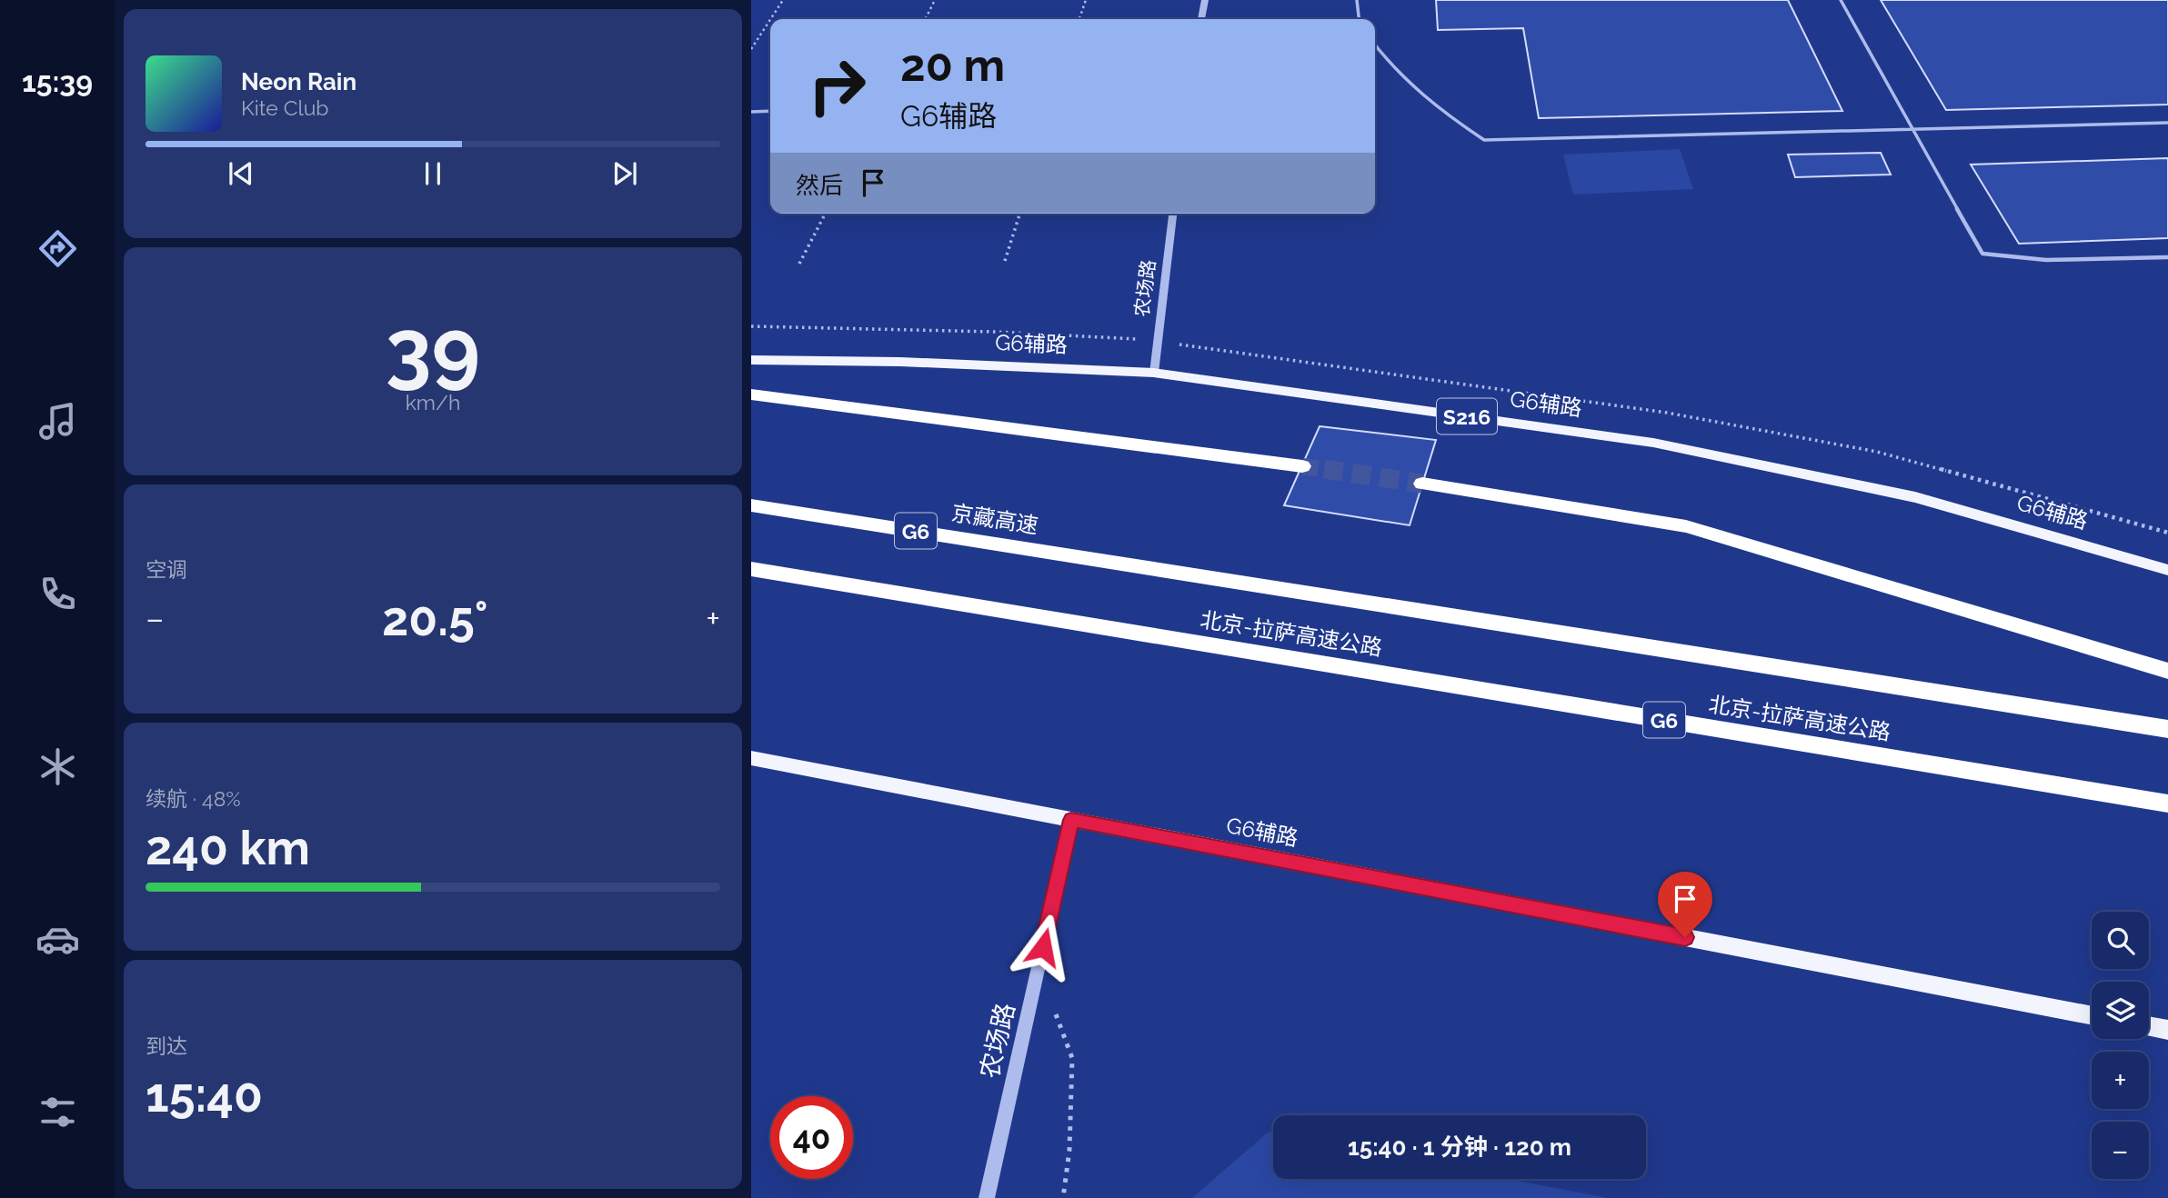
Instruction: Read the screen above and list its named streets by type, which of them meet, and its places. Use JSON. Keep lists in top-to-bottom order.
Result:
{
  "streets": {
    "highway": ["京藏高速", "G6", "北京-拉萨高速公路"],
    "main road": ["G6辅路", "S216"],
    "street": ["农场路"]
  },
  "crossings": [
    ["农场路", "G6辅路"],
    ["京藏高速", "北京-拉萨高速公路"]
  ],
  "page": {
    "tabs": "15:39",
    "turn": ["20 m", "G6辅路"],
    "song": ["Neon Rain", "Kite Club"],
    "then": "然后",
    "tile": [
      ["39", "km/h"],
      "空调",
      ["续航 · 48%", "240 km"],
      ["到达", "15:40"]
    ],
    "heat": ["−", "20.5°", "+"],
    "map_buttons": ["+", "−"],
    "limit": "40",
    "trip": "15:40 · 1 分钟 · 120 m"
  }
}
